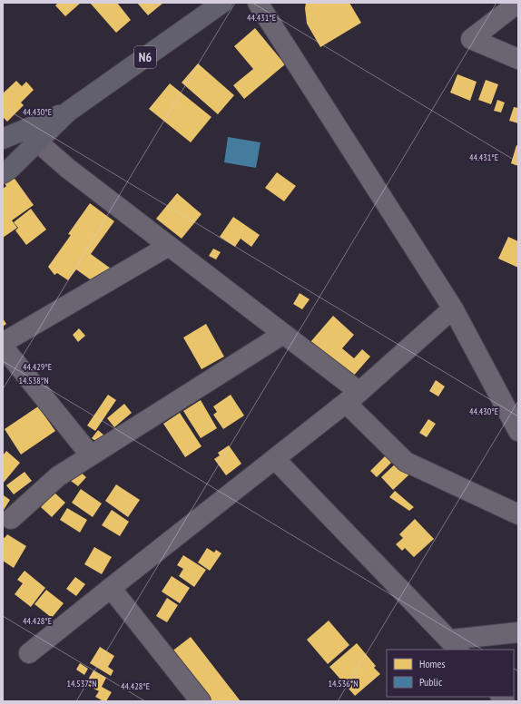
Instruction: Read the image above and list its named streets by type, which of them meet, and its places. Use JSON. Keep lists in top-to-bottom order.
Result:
{
  "streets": {
    "main road": ["N6"]
  },
  "legend": ["Homes", "Public"],
  "coordinates": [
    "44.431°E",
    "44.430°E",
    "44.429°E",
    "14.538°N",
    "44.428°E",
    "14.537°N",
    "14.536°N"
  ]
}
